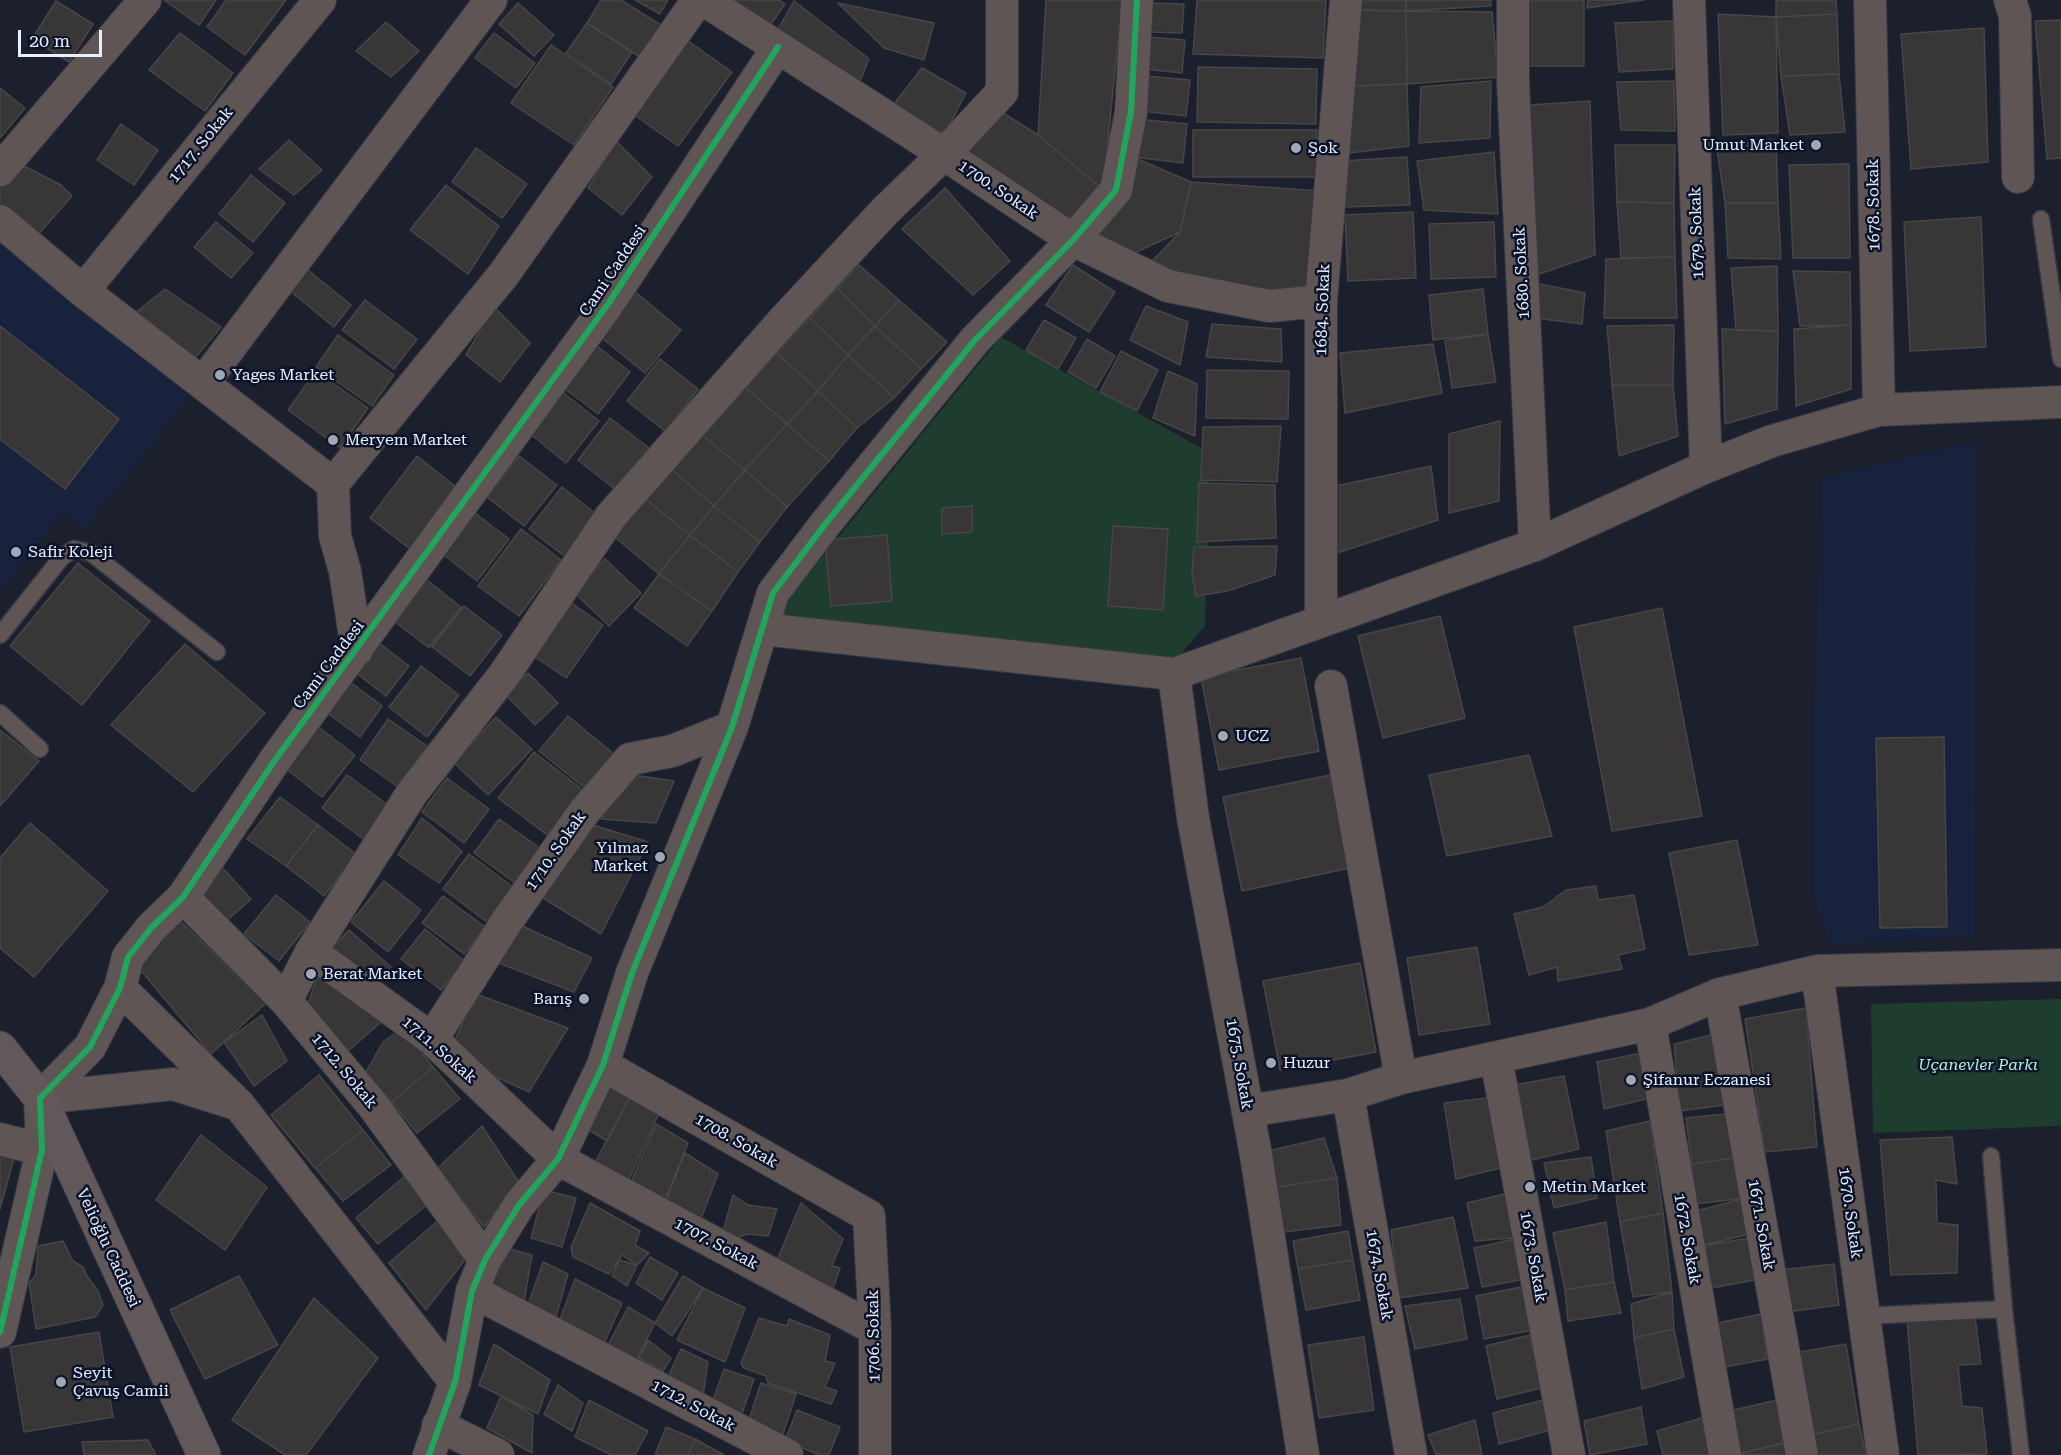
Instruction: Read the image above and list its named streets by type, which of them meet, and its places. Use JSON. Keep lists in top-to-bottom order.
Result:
{
  "streets": {
    "street": [
      "1717. Sokak",
      "1700. Sokak",
      "1678. Sokak",
      "1679. Sokak",
      "Cami Caddesi",
      "1680. Sokak",
      "1684. Sokak",
      "1710. Sokak",
      "1711. Sokak",
      "1675. Sokak",
      "1712. Sokak",
      "1708. Sokak",
      "1670. Sokak",
      "1671. Sokak",
      "1672. Sokak",
      "1707. Sokak",
      "Velioğlu Caddesi",
      "1673. Sokak",
      "1674. Sokak",
      "1706. Sokak"
    ]
  },
  "crossings": [
    ["1700. Sokak", "Cami Caddesi"],
    ["1700. Sokak", "1684. Sokak"],
    ["Cami Caddesi", "1712. Sokak"],
    ["Cami Caddesi", "Velioğlu Caddesi"],
    ["1710. Sokak", "1711. Sokak"],
    ["1711. Sokak", "1707. Sokak"],
    ["1708. Sokak", "1706. Sokak"],
    ["1707. Sokak", "1706. Sokak"]
  ],
  "parks": ["Uçanevler Parkı"],
  "places": [
    "Umut Market",
    "Şok",
    "Yages Market",
    "Meryem Market",
    "Safir Koleji",
    "UCZ",
    "Yılmaz Market",
    "Berat Market",
    "Barış",
    "Huzur",
    "Şifanur Eczanesi",
    "Metin Market",
    "Seyit Çavuş Camii"
  ],
  "scale_bar": "20 m"
}
